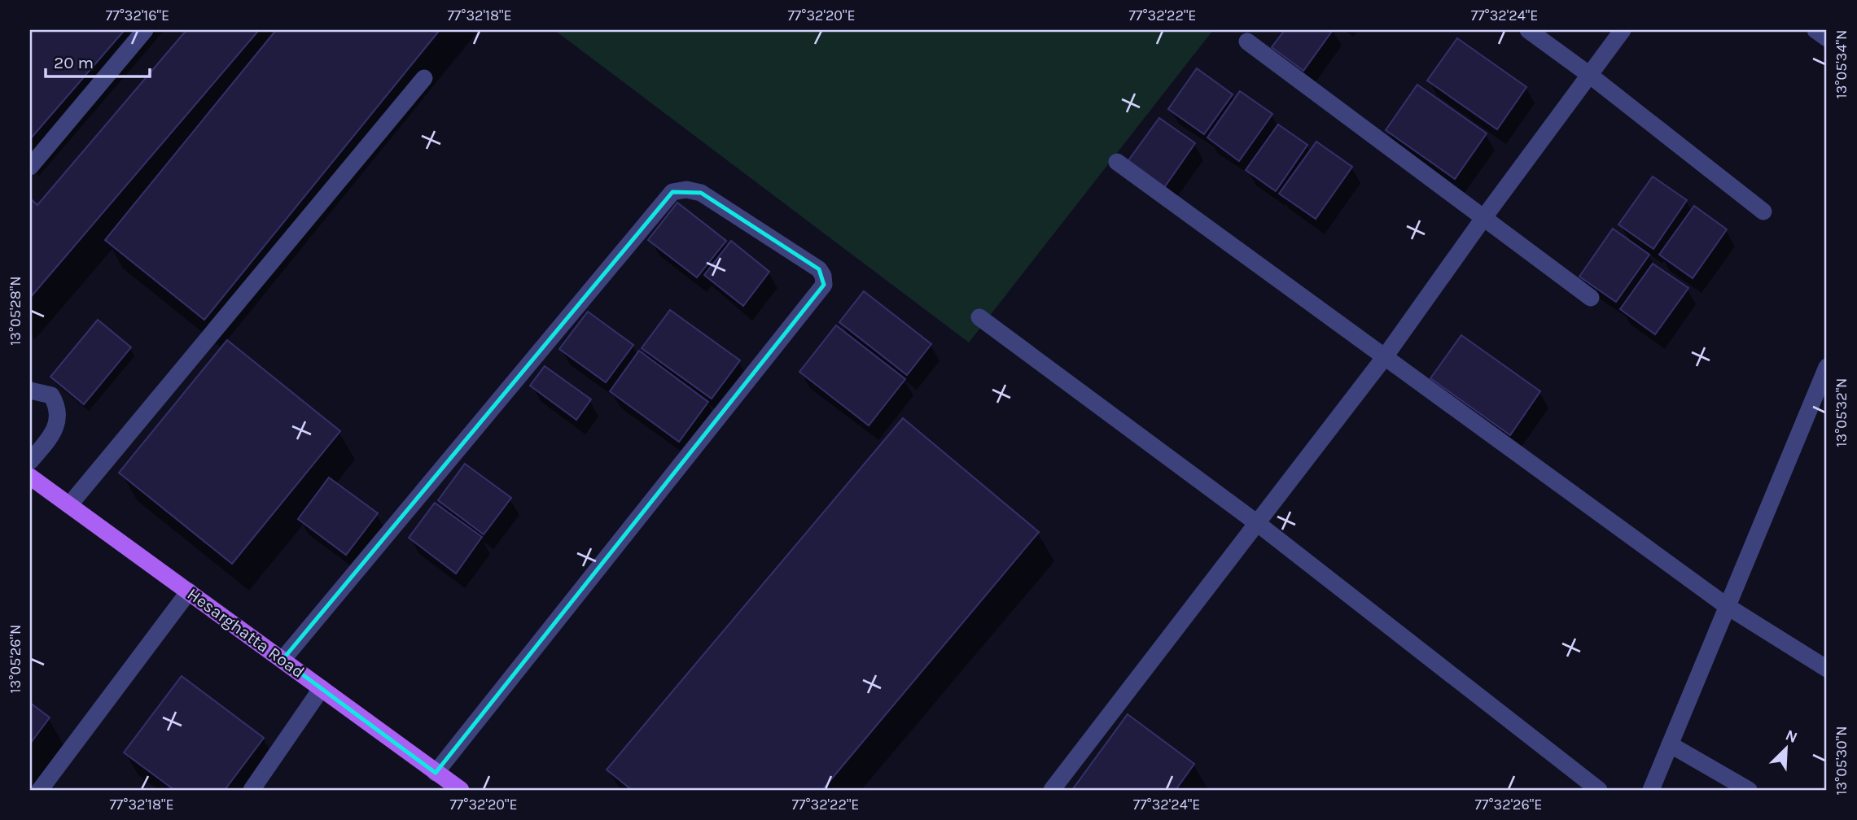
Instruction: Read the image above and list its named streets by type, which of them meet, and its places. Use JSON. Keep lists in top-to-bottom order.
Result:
{
  "streets": {
    "main road": ["Hesarghatta Road"]
  },
  "scale_bar": "20 m",
  "north": "top right",
  "coordinates": [
    "77°32'16\"E",
    "77°32'18\"E",
    "77°32'20\"E",
    "77°32'22\"E",
    "77°32'24\"E",
    "13°05'34\"N",
    "13°05'28\"N",
    "13°05'32\"N",
    "13°05'26\"N",
    "13°05'30\"N",
    "77°32'26\"E"
  ]
}
